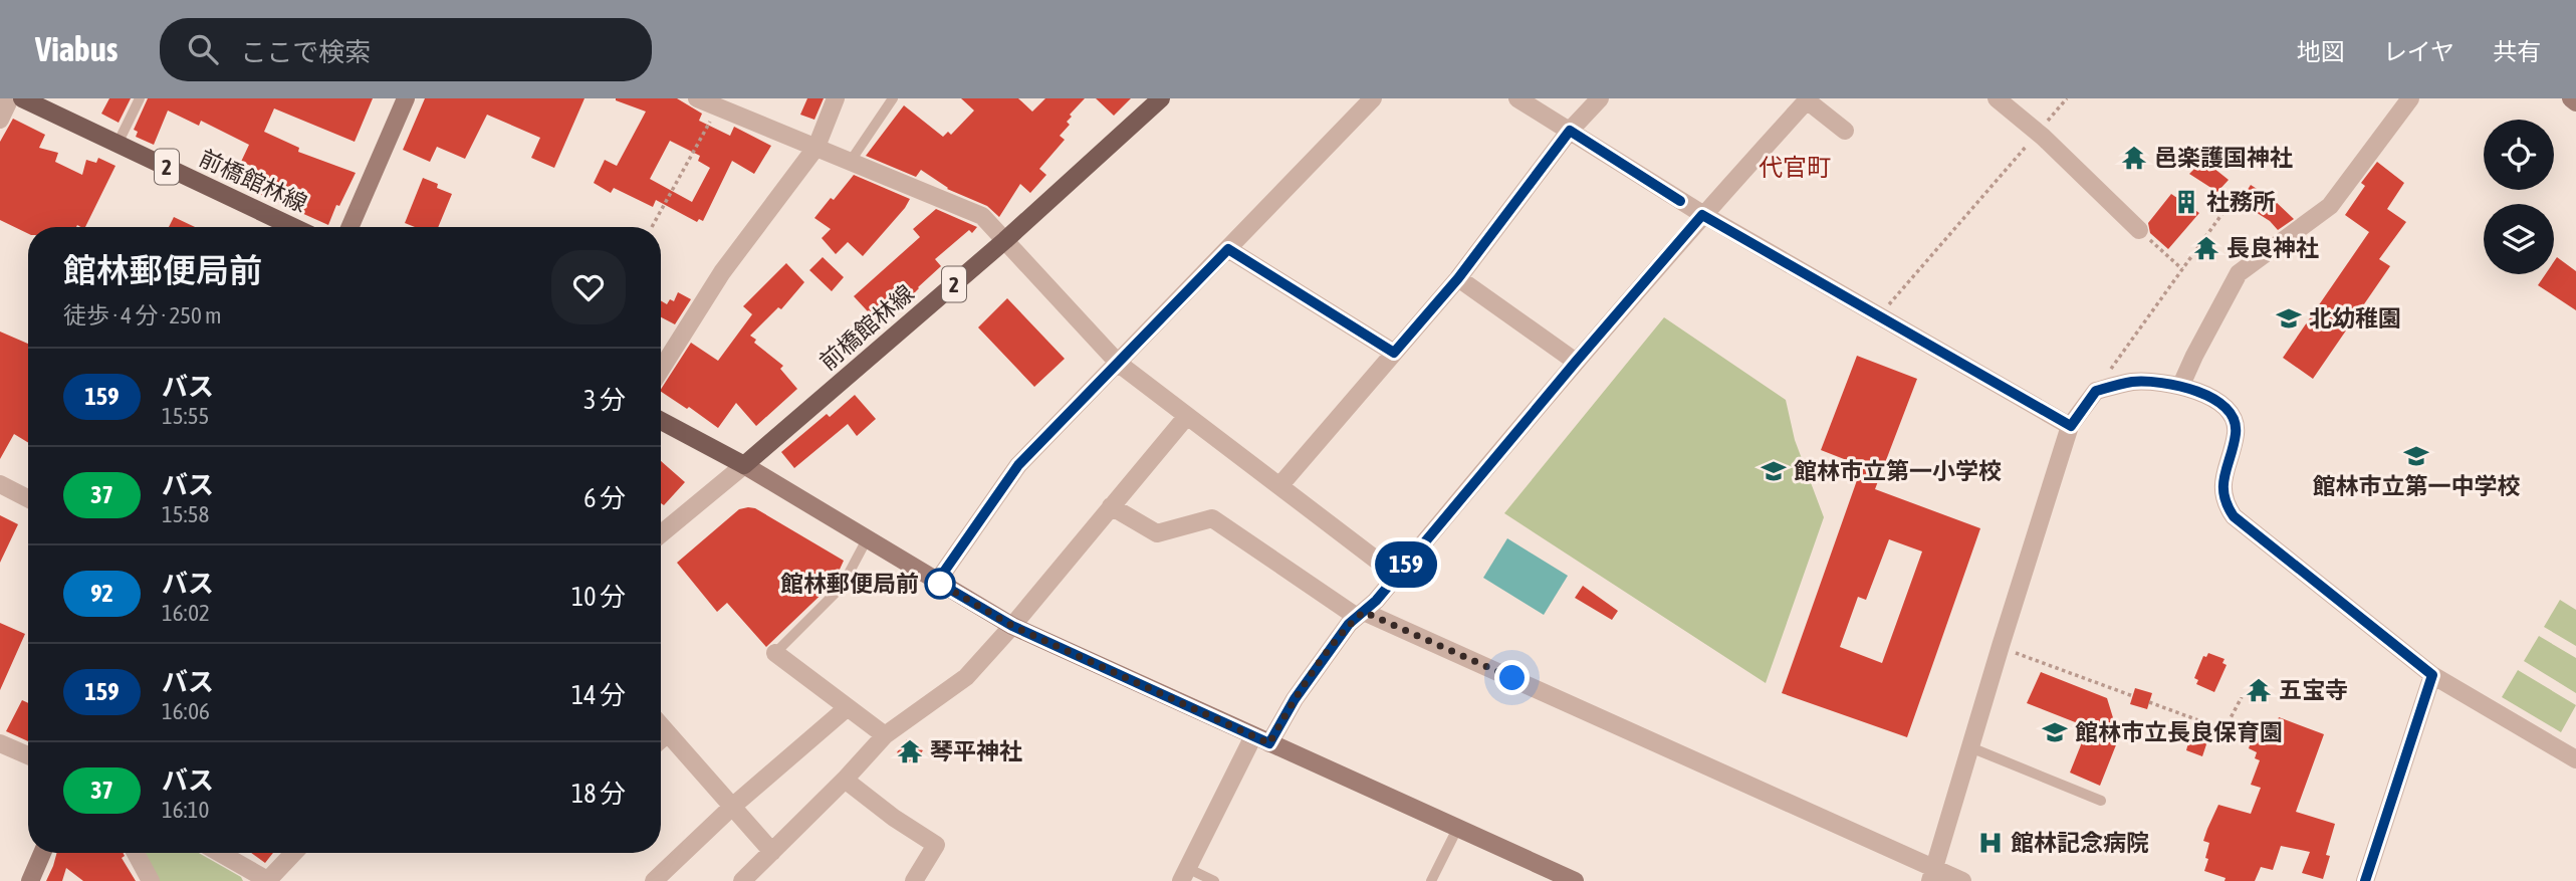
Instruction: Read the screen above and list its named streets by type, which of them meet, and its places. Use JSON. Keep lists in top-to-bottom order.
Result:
{
  "streets": {
    "main road": ["2", "前橋館林線"]
  },
  "districts": ["代官町"],
  "places": {
    "temple": [
      "邑楽護国神社",
      "長良神社",
      "五宝寺",
      "琴平神社"
    ],
    "building": ["社務所"],
    "school or university": [
      "北幼稚園",
      "館林市立第一中学校",
      "館林市立第一小学校",
      "館林市立長良保育園"
    ],
    "other": ["館林郵便局前"],
    "hospital": ["館林記念病院"]
  },
  "lines": ["bus line 159"],
  "page": {
    "header": "Viabus",
    "search": "ここで検索",
    "nav": ["地図", "レイヤ", "共有"],
    "on_map": "159",
    "heading": ["館林郵便局前", "徒歩 · 4 分 · 250 m"],
    "list": [
      {
        "mark": "159",
        "name": "バス",
        "note": "15:55",
        "value": "3 分"
      },
      {
        "mark": "37",
        "name": "バス",
        "note": "15:58",
        "value": "6 分"
      },
      {
        "mark": "92",
        "name": "バス",
        "note": "16:02",
        "value": "10 分"
      },
      {
        "mark": "159",
        "name": "バス",
        "note": "16:06",
        "value": "14 分"
      },
      {
        "mark": "37",
        "name": "バス",
        "note": "16:10",
        "value": "18 分"
      }
    ]
  }
}
